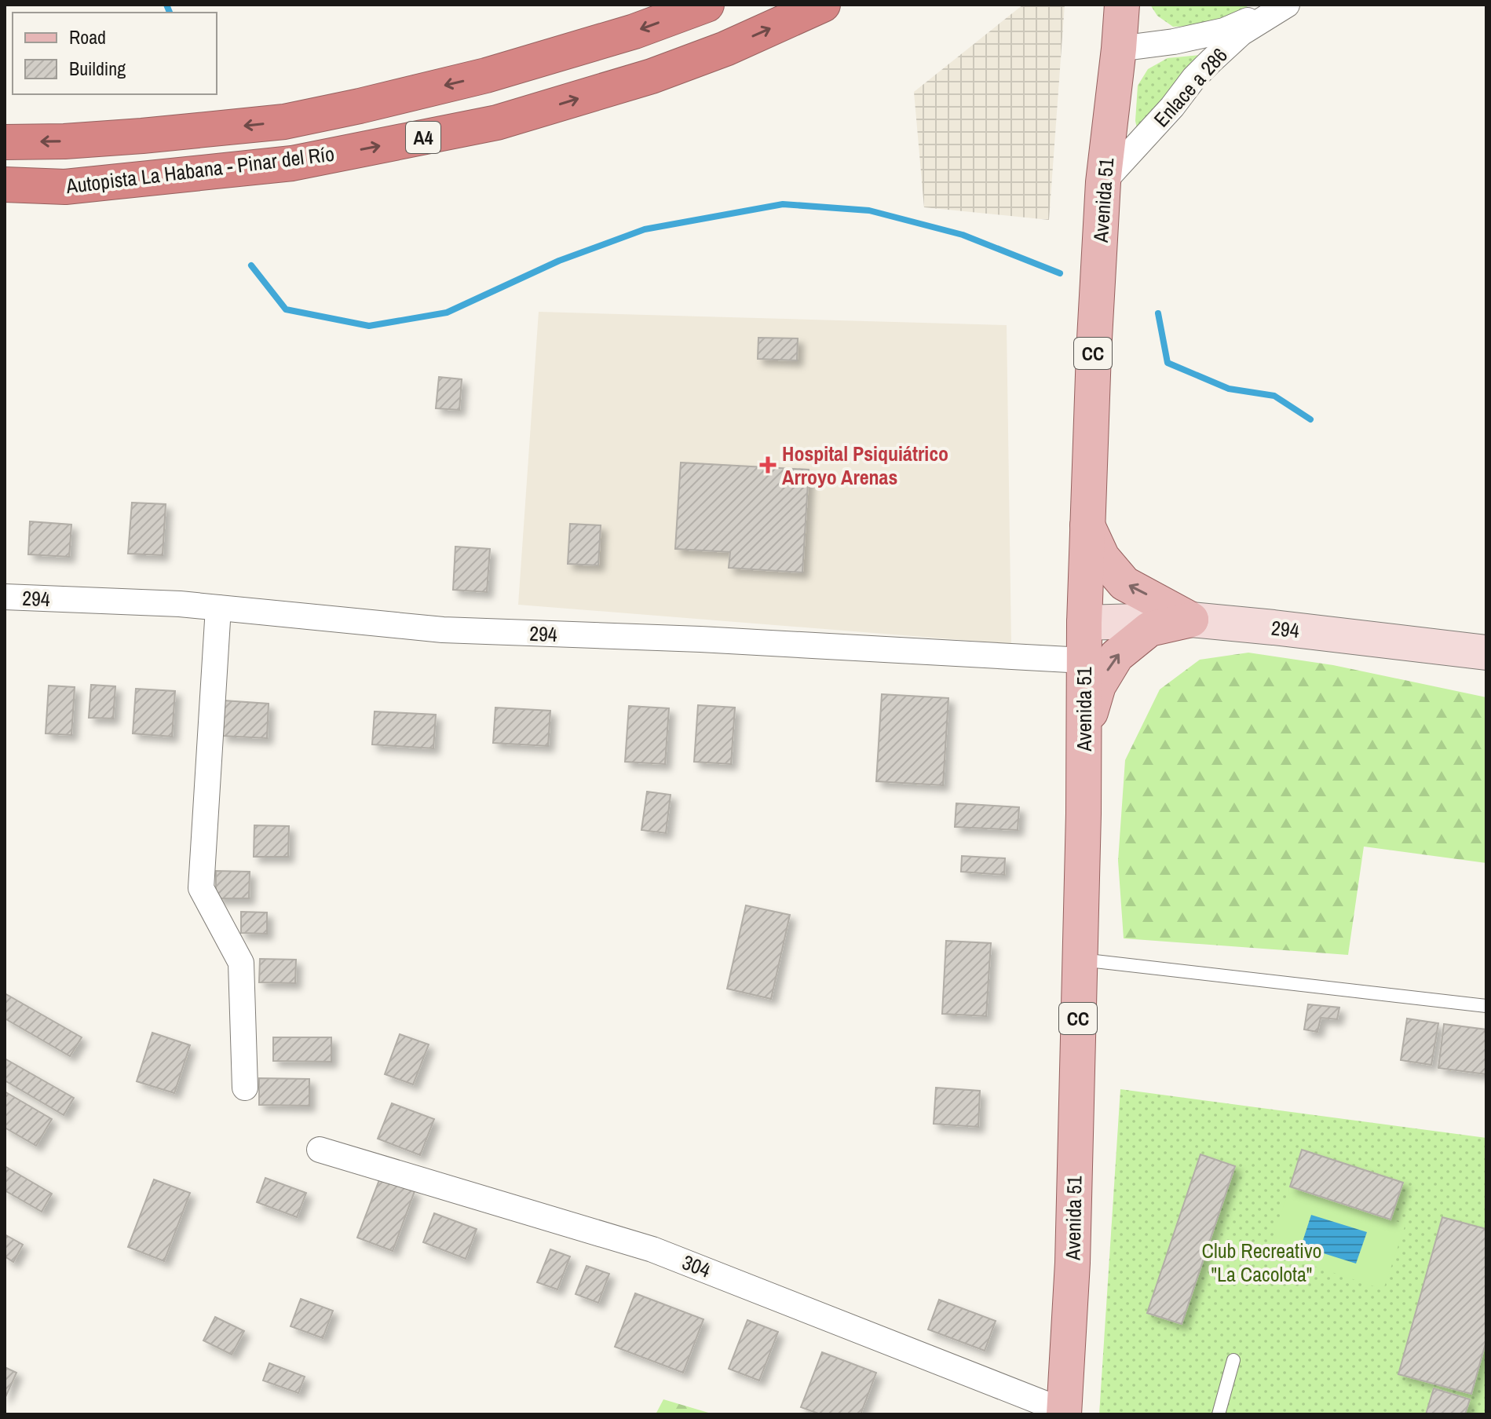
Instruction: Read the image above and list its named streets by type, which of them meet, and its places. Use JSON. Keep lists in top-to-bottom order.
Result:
{
  "streets": {
    "highway": ["A4", "Autopista La Habana - Pinar del Río"],
    "main road": ["Avenida 51", "CC", "294"],
    "street": ["Enlace a 286", "304"]
  },
  "crossings": [
    ["Enlace a 286", "Avenida 51"],
    ["Avenida 51", "294"],
    ["Avenida 51", "304"]
  ],
  "parks": ["Club Recreativo \"La Cacolota\""],
  "places": {
    "health": ["Hospital Psiquiátrico Arroyo Arenas"]
  },
  "legend": ["Road", "Building"]
}
